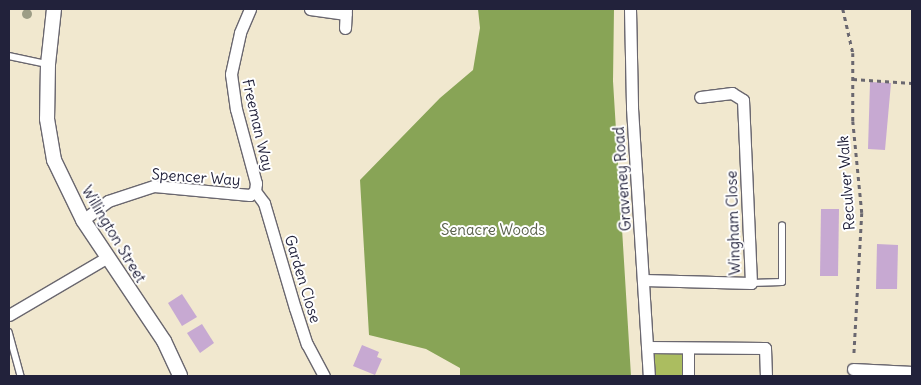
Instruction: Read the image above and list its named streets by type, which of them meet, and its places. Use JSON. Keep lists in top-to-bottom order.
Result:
{
  "streets": {
    "street": [
      "Freeman Way",
      "Spencer Way",
      "Graveney Road",
      "Wingham Close",
      "Willington Street",
      "Garden Close"
    ],
    "path": ["Reculver Walk"]
  },
  "crossings": [
    ["Freeman Way", "Spencer Way"],
    ["Freeman Way", "Garden Close"],
    ["Spencer Way", "Willington Street"],
    ["Spencer Way", "Garden Close"],
    ["Graveney Road", "Wingham Close"]
  ],
  "parks": ["Senacre Woods"]
}
